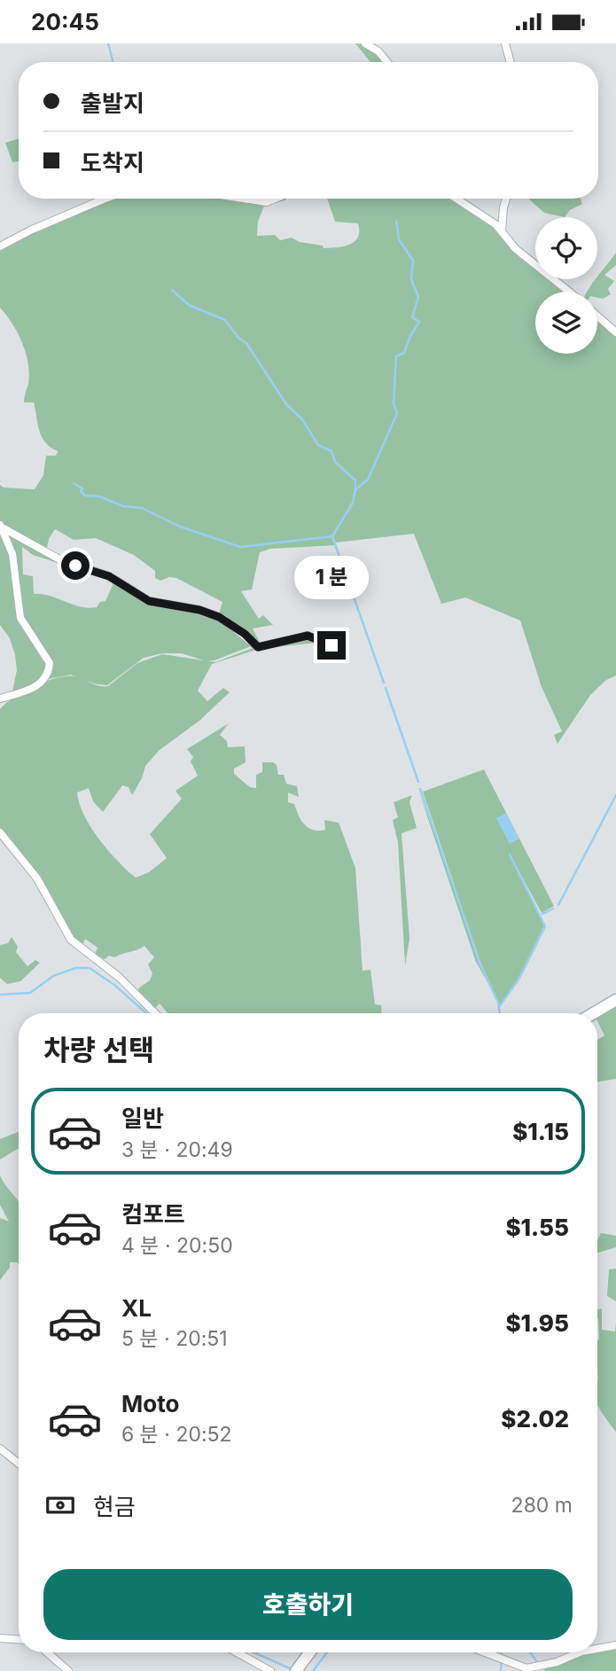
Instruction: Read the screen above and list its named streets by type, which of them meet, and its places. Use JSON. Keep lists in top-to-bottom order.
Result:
{
  "page": {
    "status": "20:45",
    "banner": ["출발지", "도착지"],
    "bubble": "1 분",
    "heading": "차량 선택",
    "list": [
      {
        "name": "일반",
        "note": "3 분 · 20:49",
        "value": "$1.15"
      },
      {
        "name": "컴포트",
        "note": "4 분 · 20:50",
        "value": "$1.55"
      },
      {
        "name": "XL",
        "note": "5 분 · 20:51",
        "value": "$1.95"
      },
      {
        "name": "Moto",
        "note": "6 분 · 20:52",
        "value": "$2.02"
      }
    ],
    "pay": ["현금", "280 m"],
    "buttons": "호출하기"
  }
}
